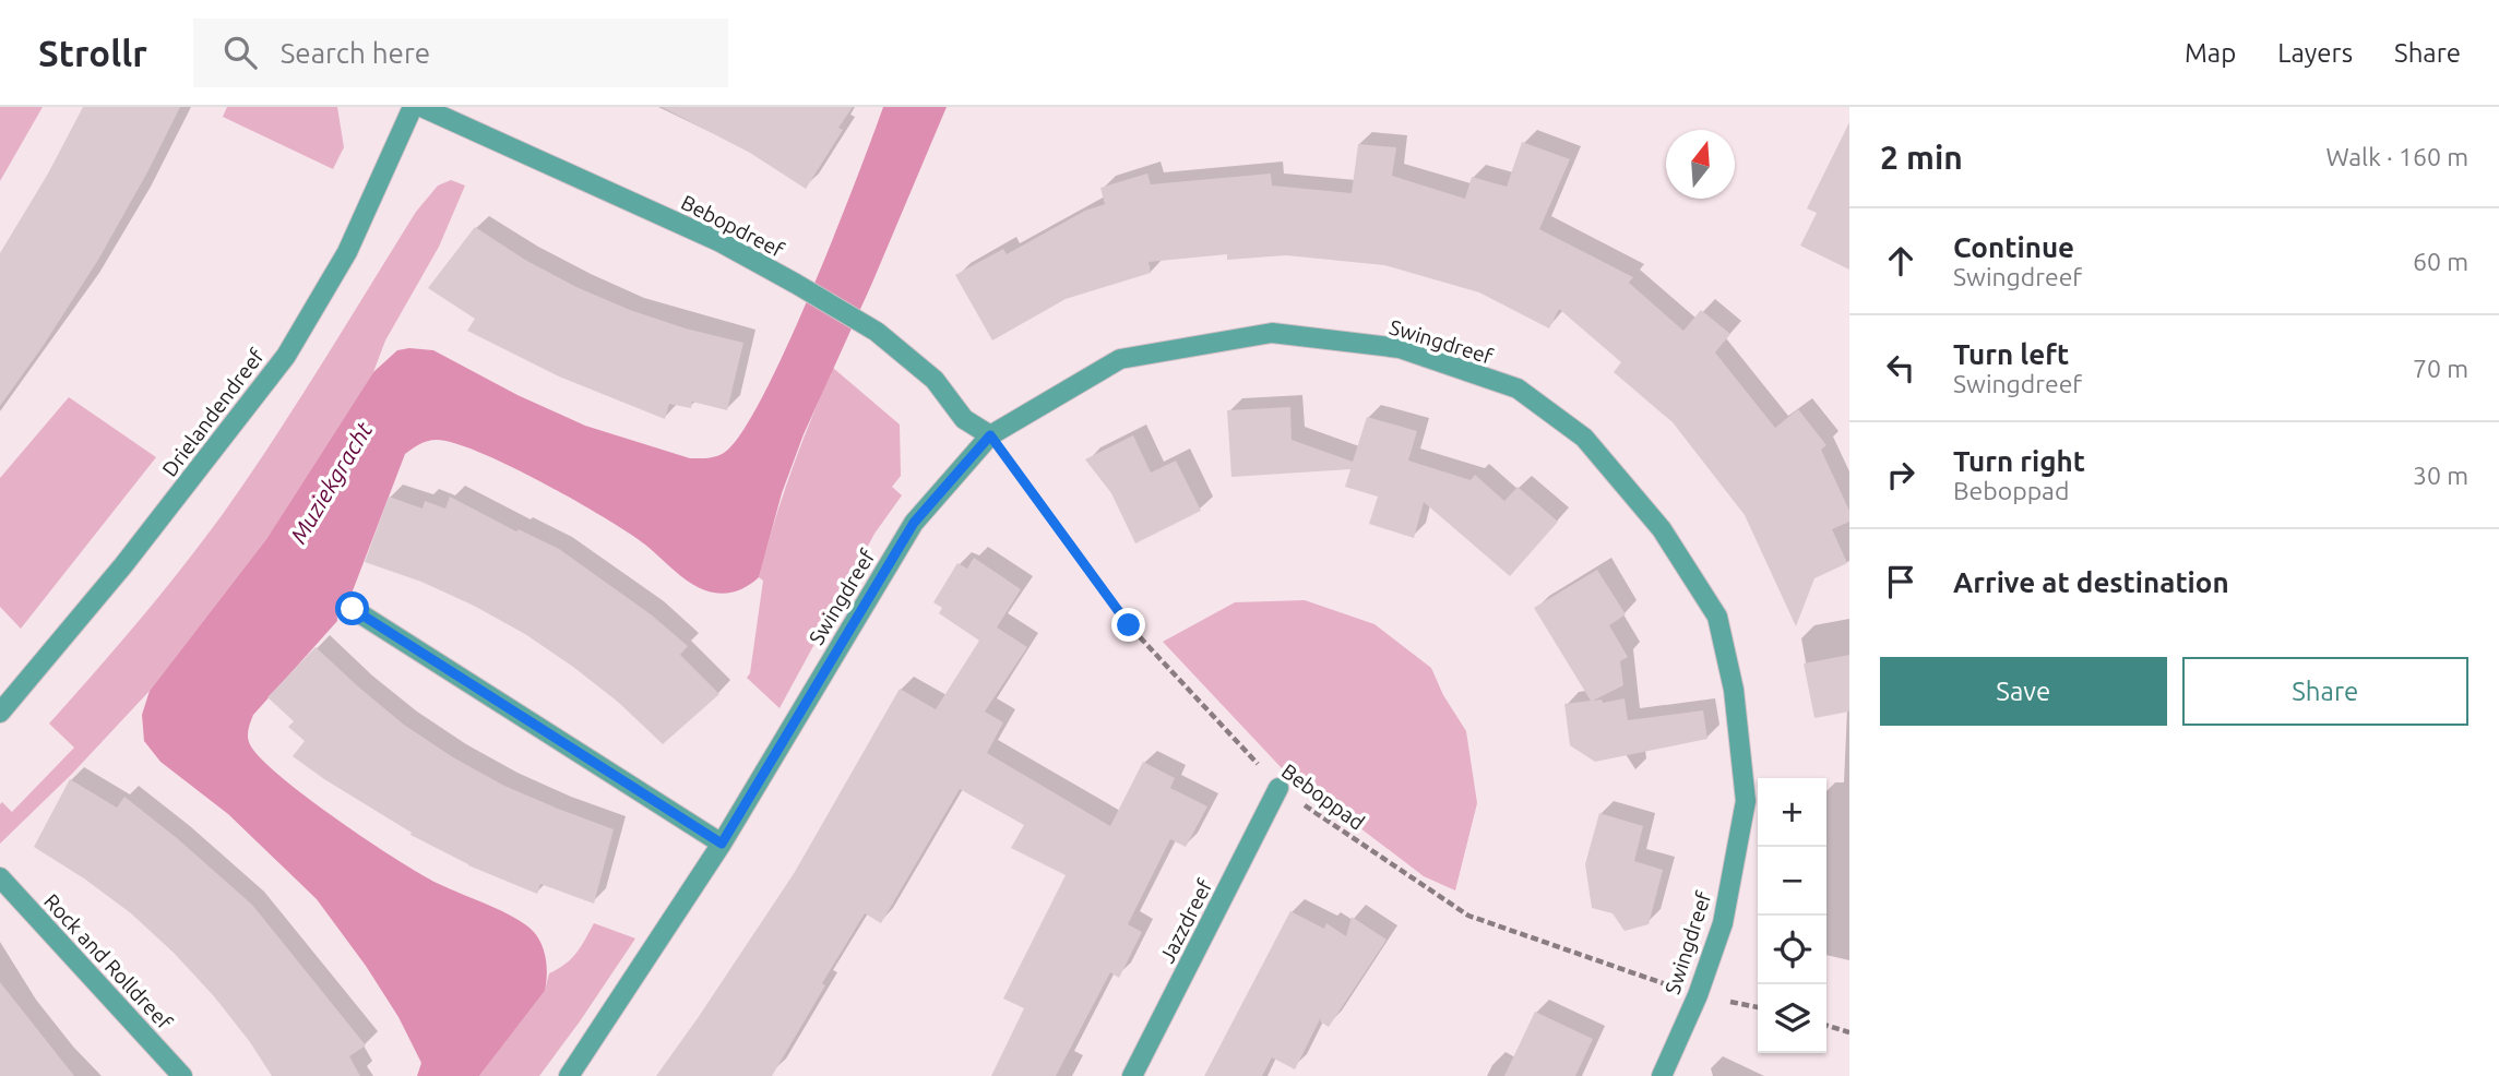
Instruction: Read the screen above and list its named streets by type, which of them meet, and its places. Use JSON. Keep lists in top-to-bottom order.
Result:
{
  "streets": {
    "street": [
      "Bebopdreef",
      "Swingdreef",
      "Drielandendreef",
      "Jazzdreef",
      "Rock and Rolldreef"
    ],
    "path": ["Beboppad"]
  },
  "crossings": [
    ["Bebopdreef", "Swingdreef"],
    ["Bebopdreef", "Beboppad"],
    ["Swingdreef", "Beboppad"],
    ["Beboppad", "Jazzdreef"]
  ],
  "water": ["Muziekgracht"],
  "north": "top",
  "page": {
    "header": "Strollr",
    "search": "Search here",
    "nav": ["Map", "Layers", "Share"],
    "heading": ["2 min", "Walk · 160 m"],
    "list": [
      ["Continue", "Swingdreef", "60 m"],
      ["Turn left", "Swingdreef", "70 m"],
      ["Turn right", "Beboppad", "30 m"],
      "Arrive at destination"
    ],
    "buttons": ["Save", "Share"],
    "map_buttons": ["+", "−"]
  }
}
